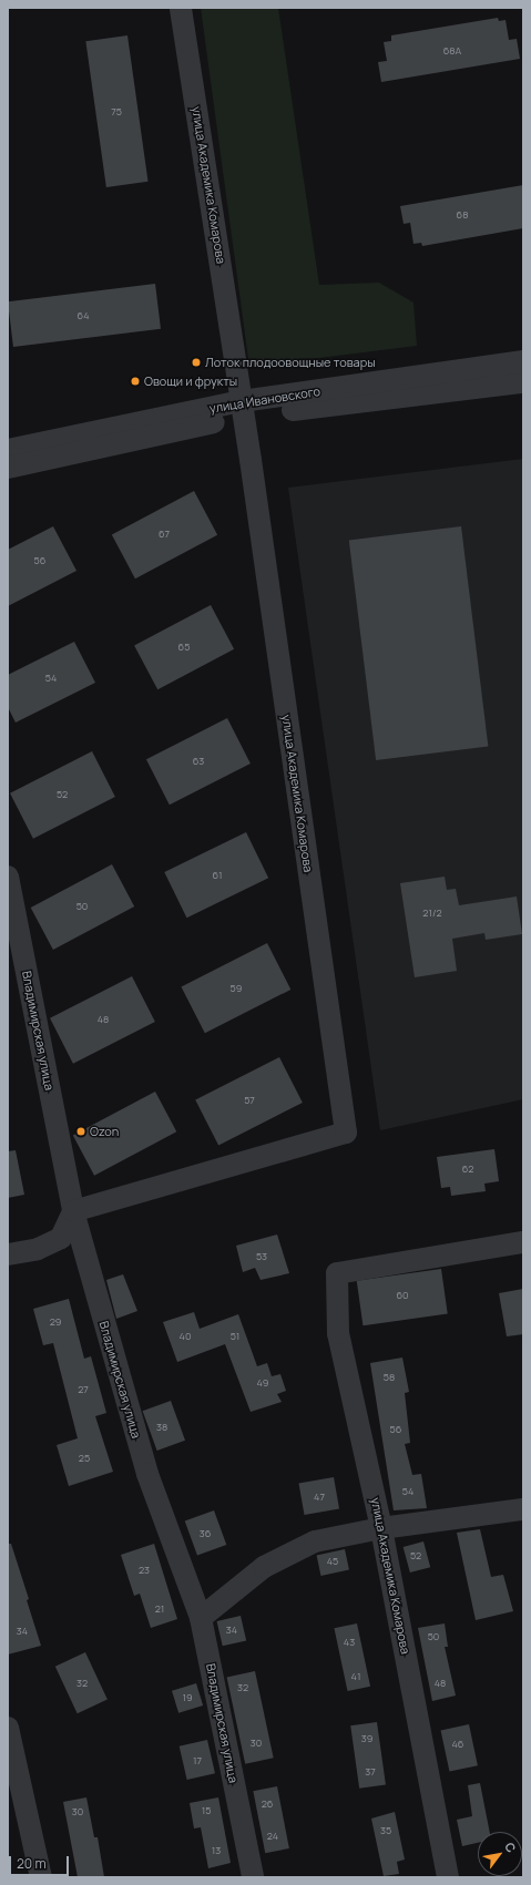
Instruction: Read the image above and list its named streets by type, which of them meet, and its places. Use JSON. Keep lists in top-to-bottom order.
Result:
{
  "streets": {
    "street": ["улица Академика Комарова", "улица Ивановского", "Владимирская улица"]
  },
  "crossings": [
    ["улица Академика Комарова", "улица Ивановского"],
    ["улица Академика Комарова", "Владимирская улица"]
  ],
  "places": ["Лоток плодоовощные товары", "Овощи и фрукты", "Ozon"],
  "house_numbers": [
    "68А",
    "75",
    "68",
    "64",
    "67",
    "56",
    "65",
    "54",
    "63",
    "52",
    "61",
    "50",
    "21/2",
    "59",
    "48",
    "57",
    "62",
    "53",
    "60",
    "29",
    "40",
    "51",
    "58",
    "49",
    "27",
    "38",
    "56",
    "25",
    "54",
    "47",
    "36",
    "52",
    "45",
    "23",
    "21",
    "34",
    "34",
    "50",
    "43",
    "41",
    "32",
    "48",
    "32",
    "19",
    "39",
    "30",
    "46",
    "17",
    "37",
    "26",
    "15",
    "30",
    "35",
    "24",
    "13"
  ],
  "scale_bar": "20 m",
  "north": "top right"
}
